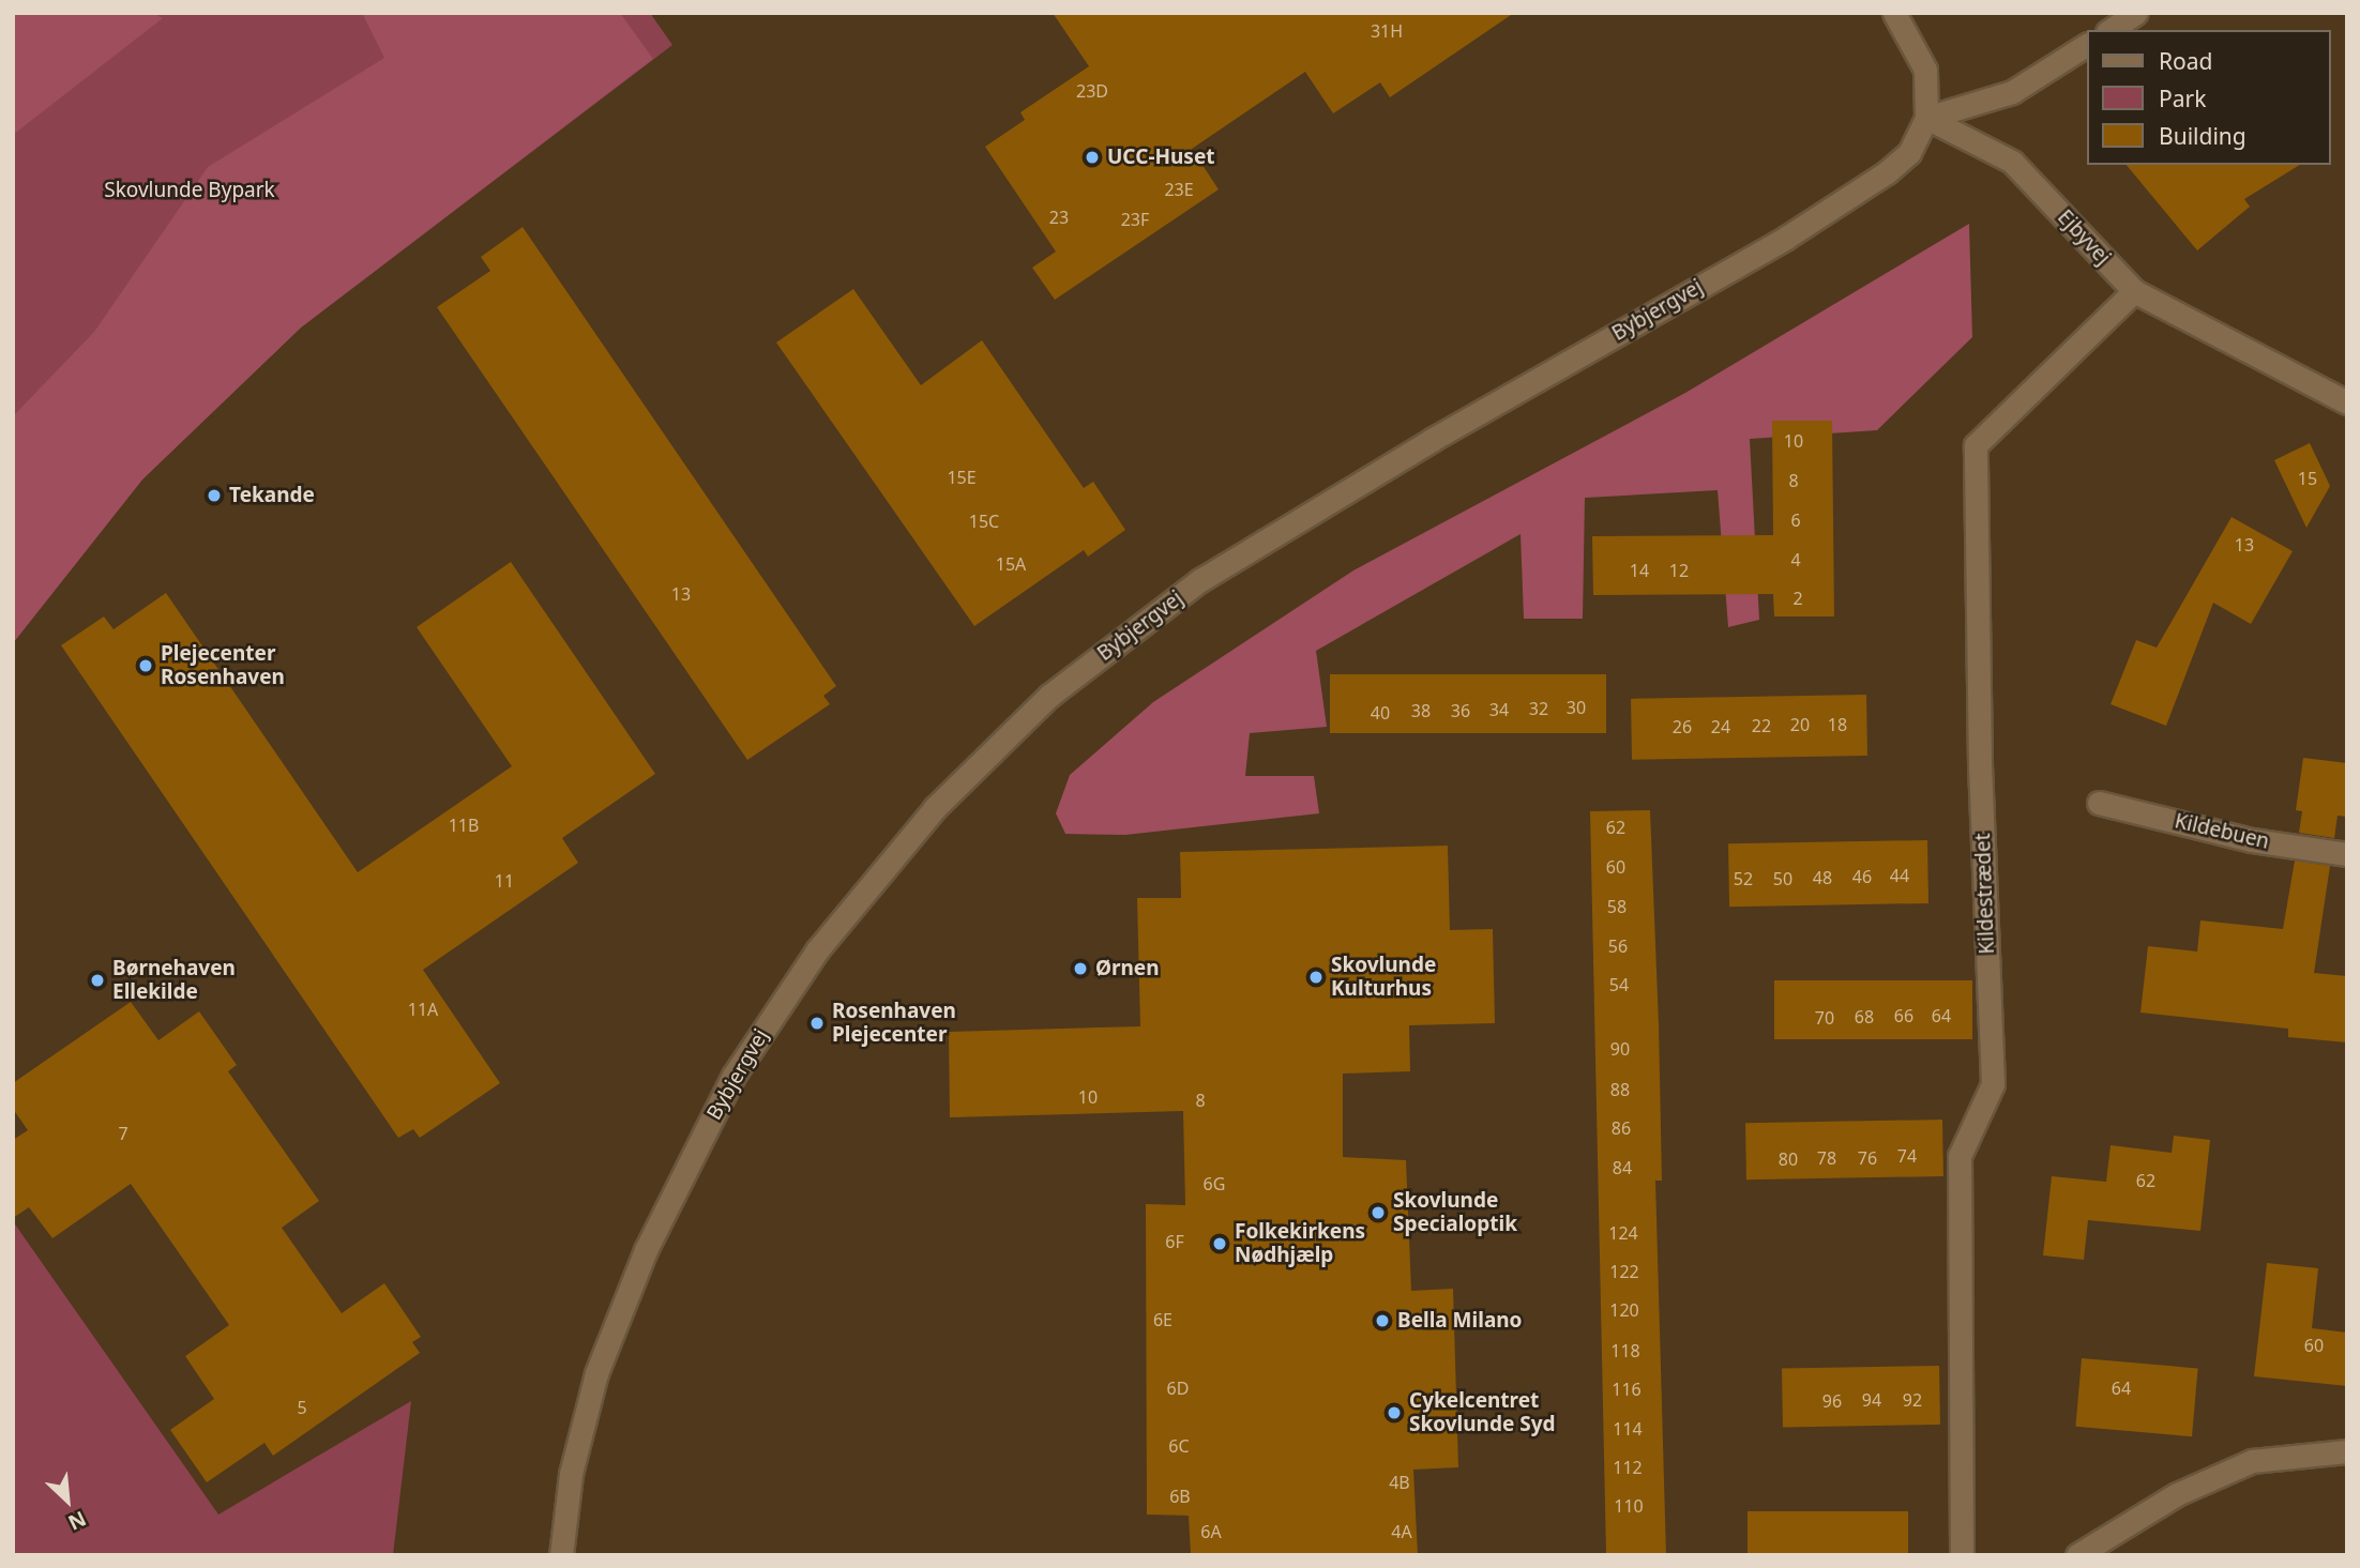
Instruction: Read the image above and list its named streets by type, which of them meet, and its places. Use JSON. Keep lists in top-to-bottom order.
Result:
{
  "streets": {
    "street": [
      "Ejbyvej",
      "Bybjergvej",
      "Kildebuen",
      "Kildestrædet"
    ]
  },
  "crossings": [
    ["Ejbyvej", "Bybjergvej"],
    ["Ejbyvej", "Kildestrædet"]
  ],
  "parks": ["Skovlunde Bypark"],
  "places": [
    "UCC-Huset",
    "Tekande",
    "Plejecenter Rosenhaven",
    "Ørnen",
    "Skovlunde Kulturhus",
    "Børnehaven Ellekilde",
    "Rosenhaven Plejecenter",
    "Skovlunde Specialoptik",
    "Folkekirkens Nødhjælp",
    "Bella Milano",
    "Cykelcentret Skovlunde Syd"
  ],
  "house_numbers": [
    "31H",
    "23D",
    "23E",
    "23",
    "23F",
    "10",
    "15E",
    "15",
    "8",
    "6",
    "15C",
    "13",
    "4",
    "15A",
    "14",
    "12",
    "13",
    "2",
    "30",
    "32",
    "34",
    "38",
    "36",
    "40",
    "20",
    "18",
    "22",
    "26",
    "24",
    "11B",
    "62",
    "60",
    "44",
    "46",
    "48",
    "52",
    "50",
    "11",
    "58",
    "56",
    "54",
    "11A",
    "66",
    "64",
    "68",
    "70",
    "90",
    "88",
    "10",
    "8",
    "86",
    "7",
    "74",
    "78",
    "76",
    "80",
    "84",
    "62",
    "6G",
    "124",
    "6F",
    "122",
    "120",
    "6E",
    "60",
    "118",
    "6D",
    "64",
    "116",
    "94",
    "92",
    "96",
    "5",
    "114",
    "6C",
    "112",
    "4B",
    "6B",
    "110",
    "6A",
    "4A"
  ],
  "legend": ["Road", "Park", "Building"],
  "north": "bottom right"
}
